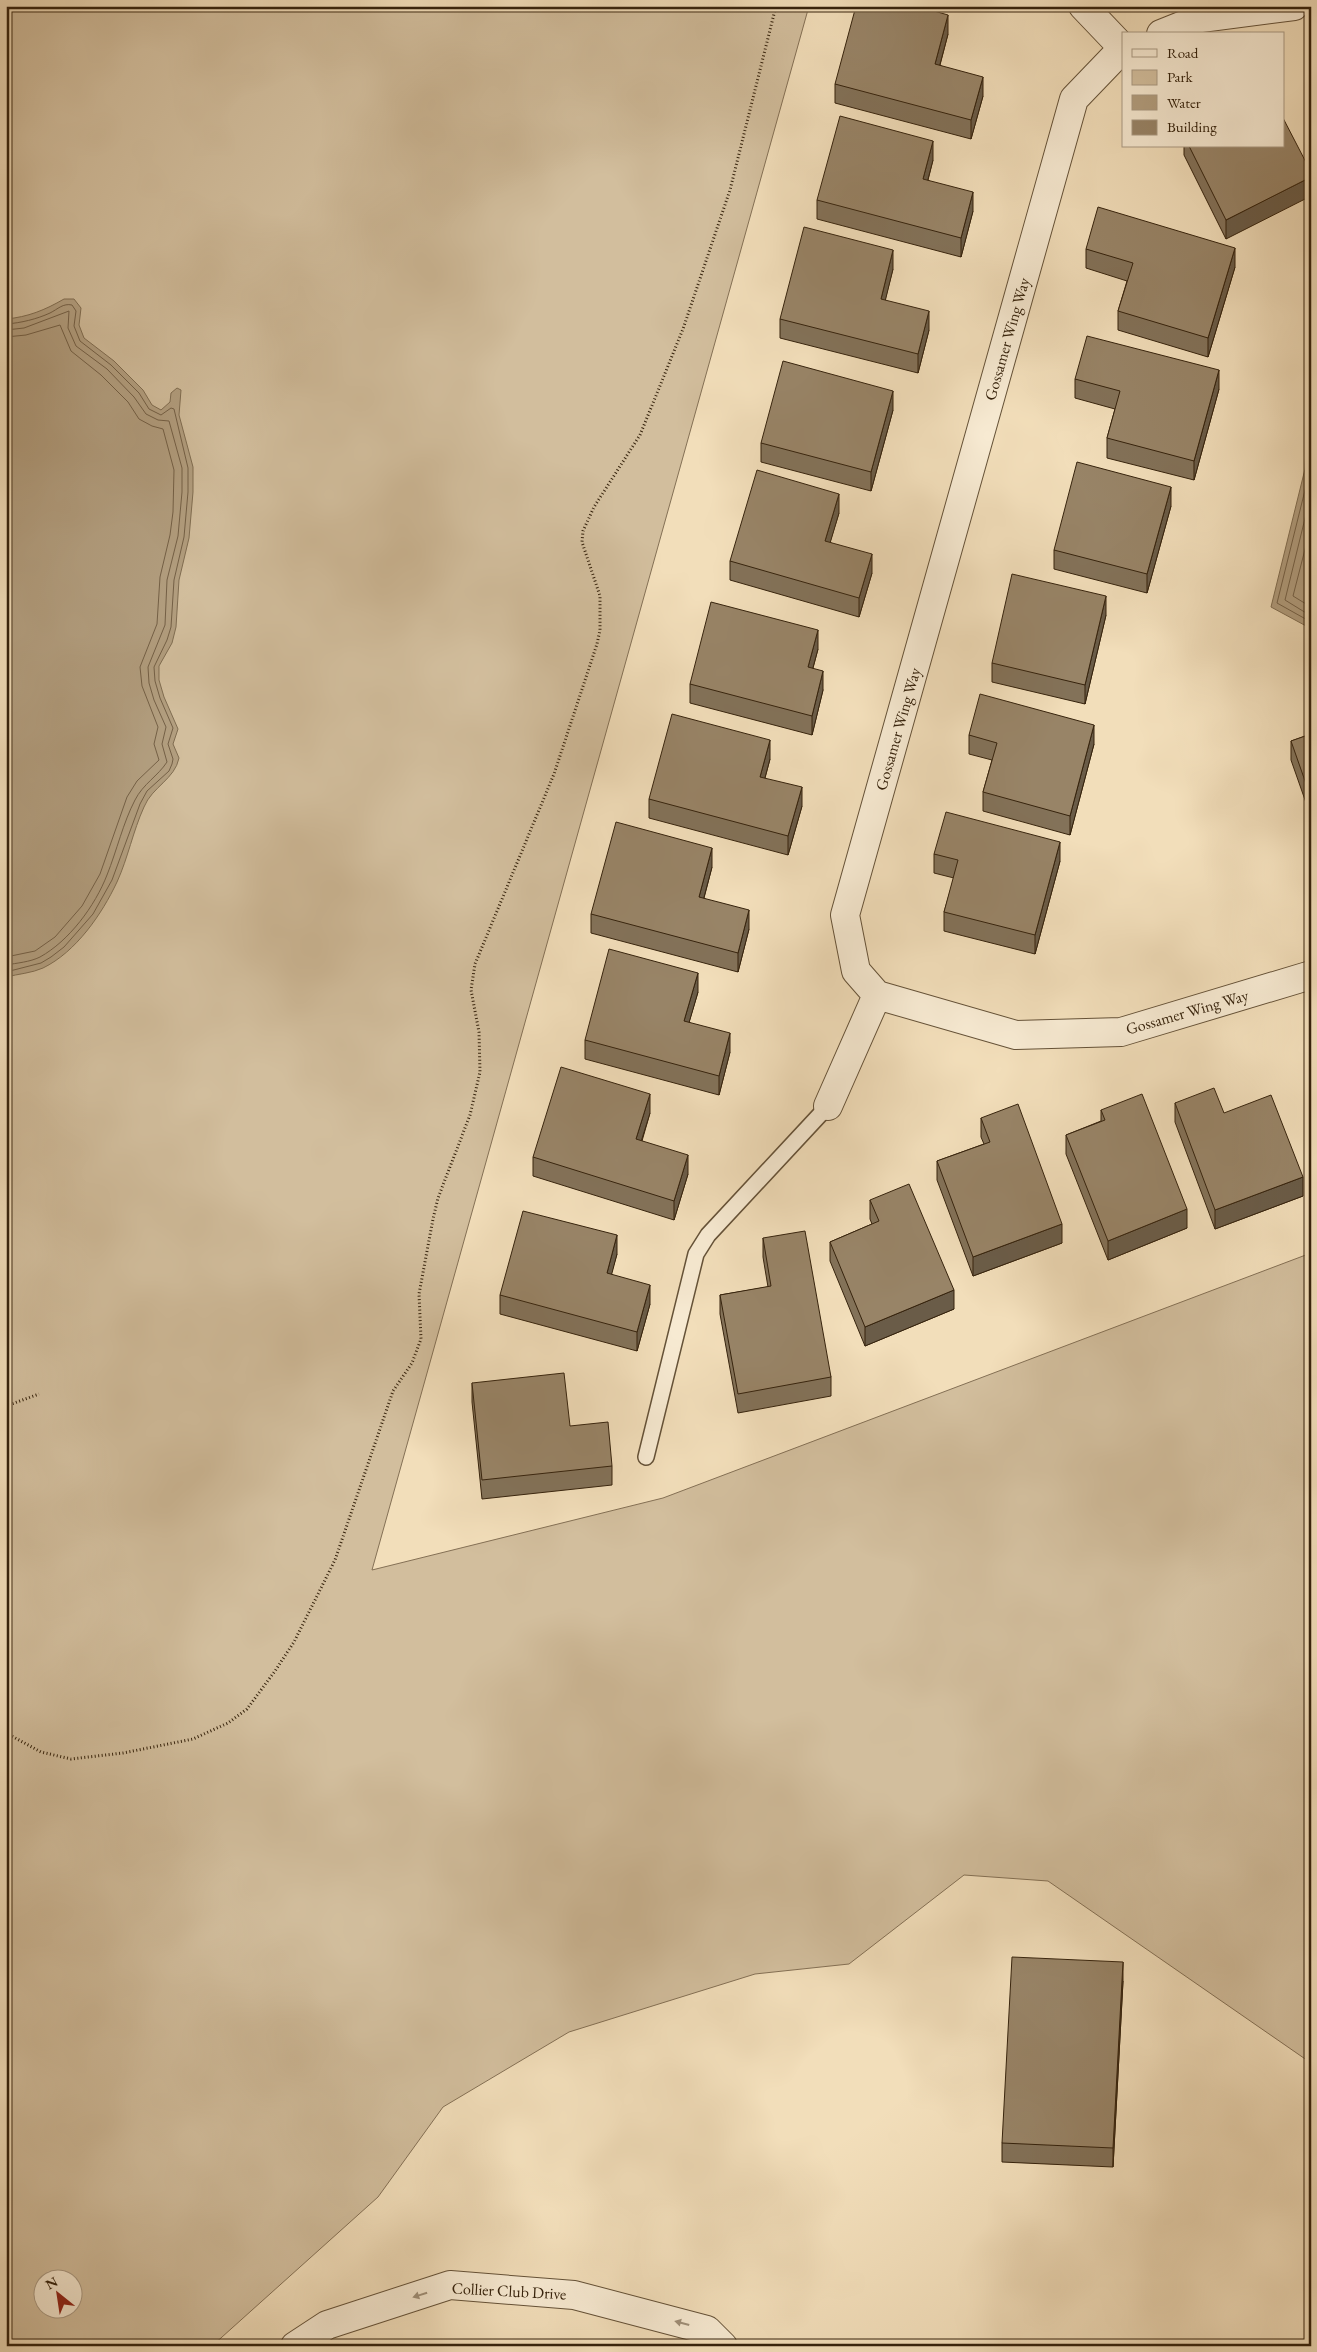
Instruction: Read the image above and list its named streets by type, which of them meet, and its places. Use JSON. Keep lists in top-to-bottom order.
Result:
{
  "streets": {
    "street": ["Gossamer Wing Way", "Collier Club Drive"]
  },
  "one_way": ["Collier Club Drive"],
  "legend": [
    "Road",
    "Park",
    "Water",
    "Building"
  ],
  "north": "top left"
}
